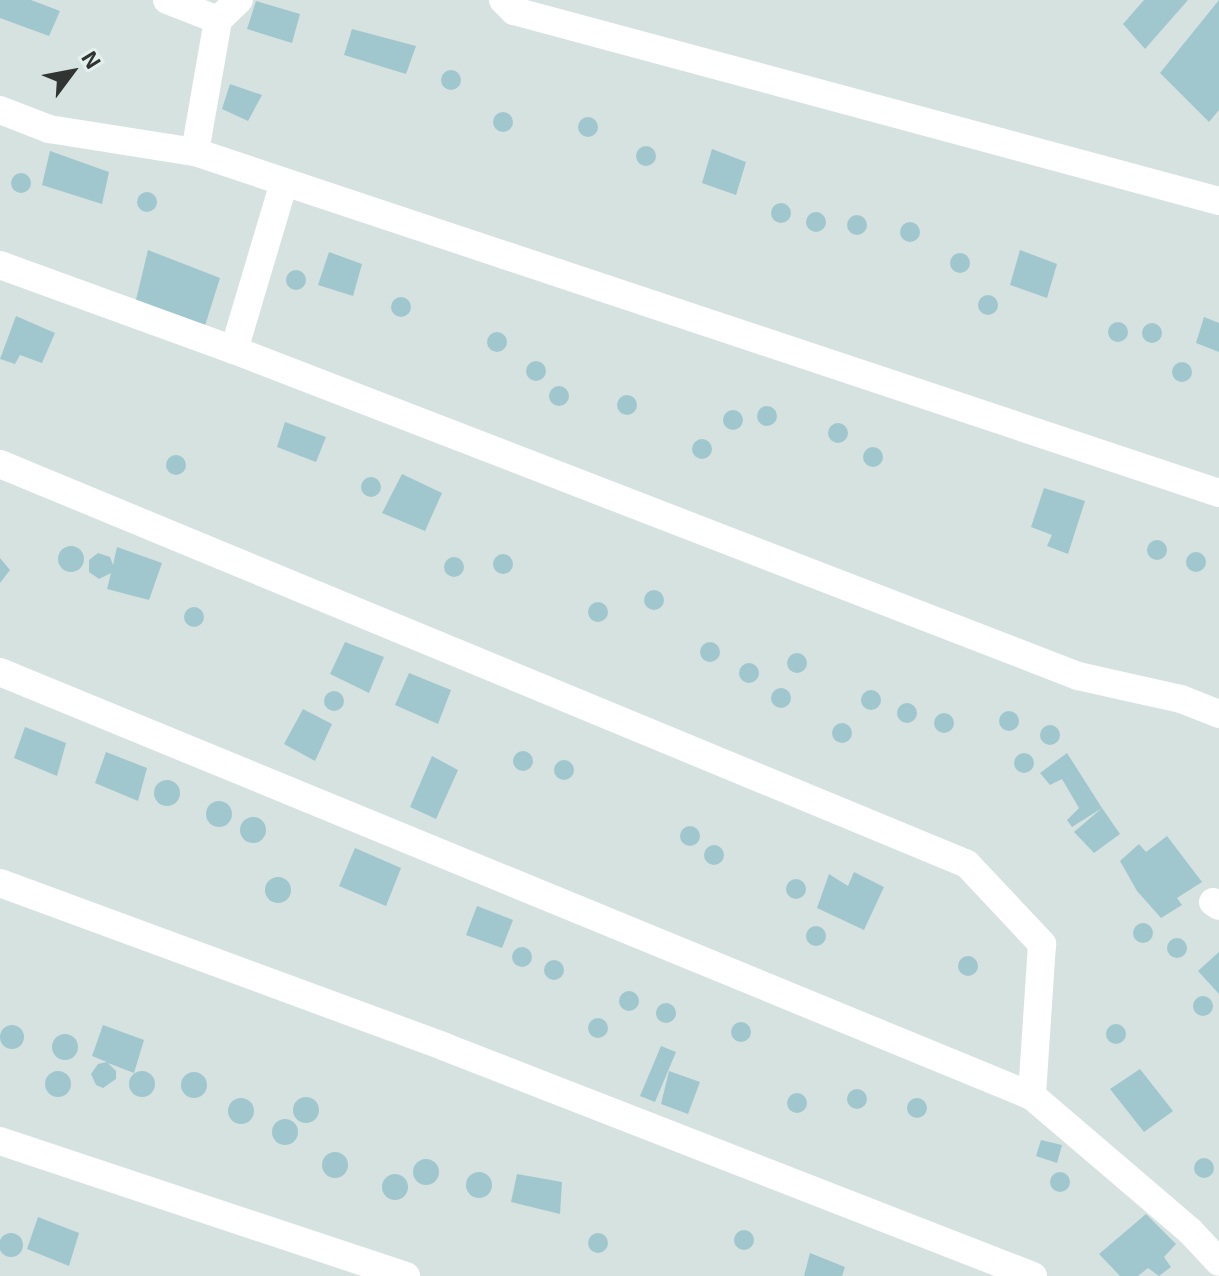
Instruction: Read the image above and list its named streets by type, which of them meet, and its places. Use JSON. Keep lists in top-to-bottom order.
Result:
{
  "north": "top right"
}
